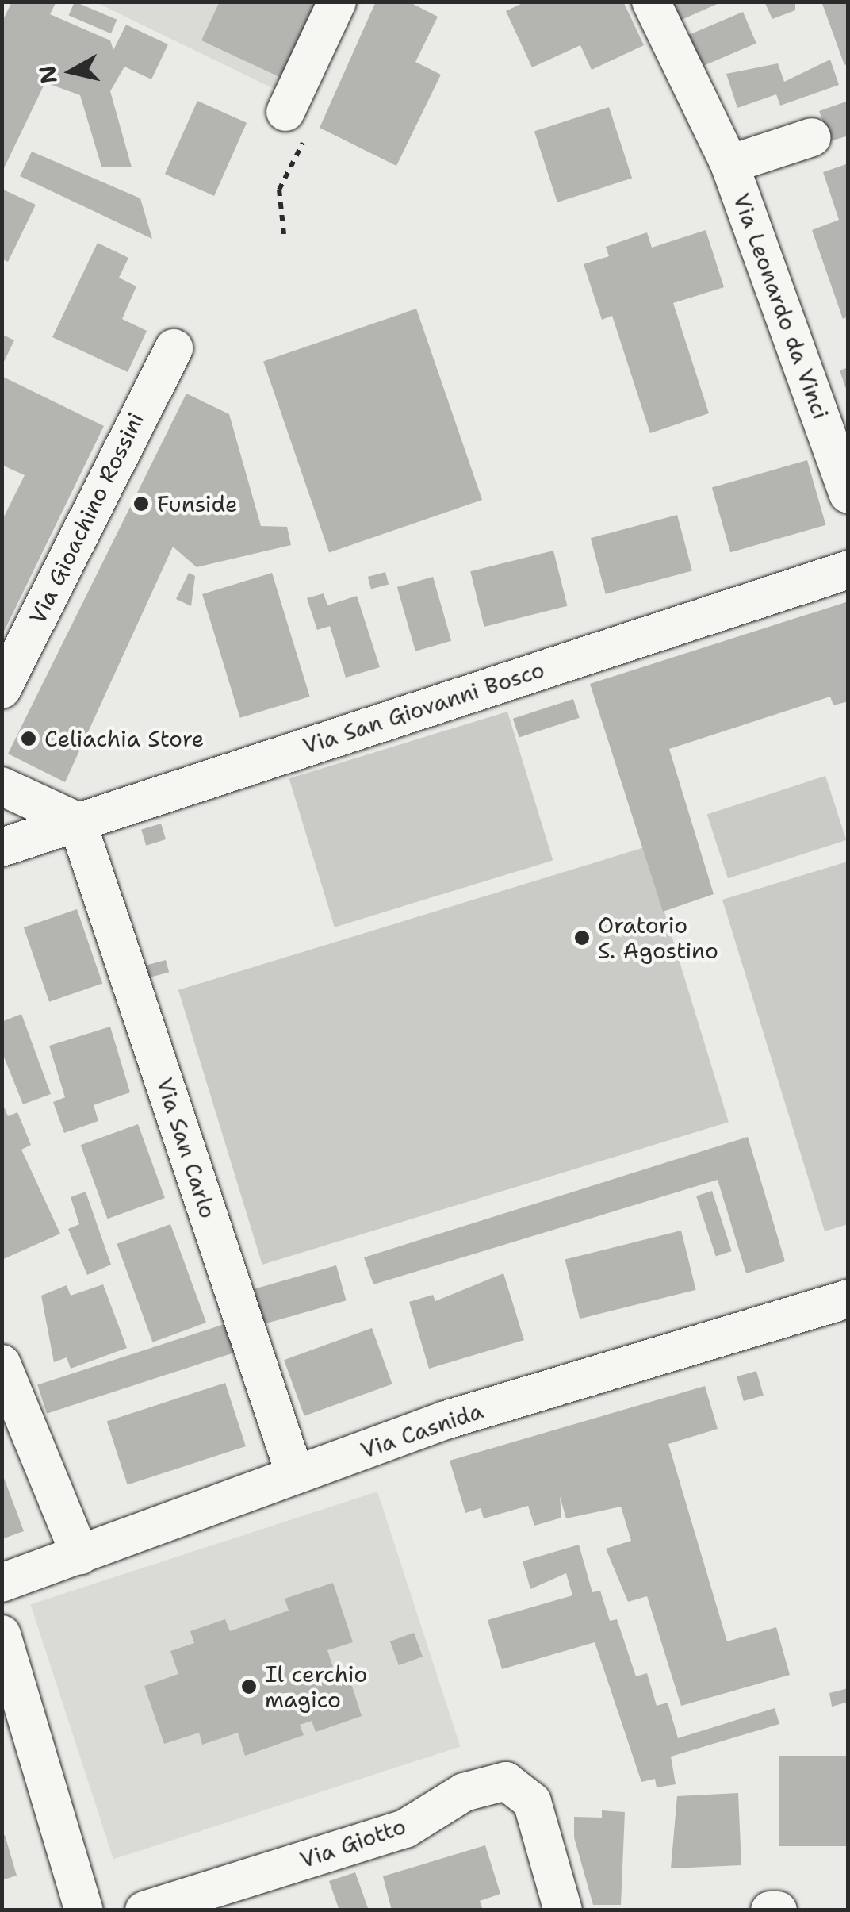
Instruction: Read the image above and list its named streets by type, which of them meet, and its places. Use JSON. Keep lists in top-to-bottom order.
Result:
{
  "streets": {
    "street": [
      "Via Leonardo da Vinci",
      "Via Gioachino Rossini",
      "Via San Giovanni Bosco",
      "Via San Carlo",
      "Via Casnida",
      "Via Giotto"
    ]
  },
  "crossings": [
    ["Via San Giovanni Bosco", "Via San Carlo"],
    ["Via San Carlo", "Via Casnida"]
  ],
  "places": [
    "Funside",
    "Celiachia Store",
    "Oratorio S. Agostino",
    "Il cerchio magico"
  ],
  "north": "left"
}
